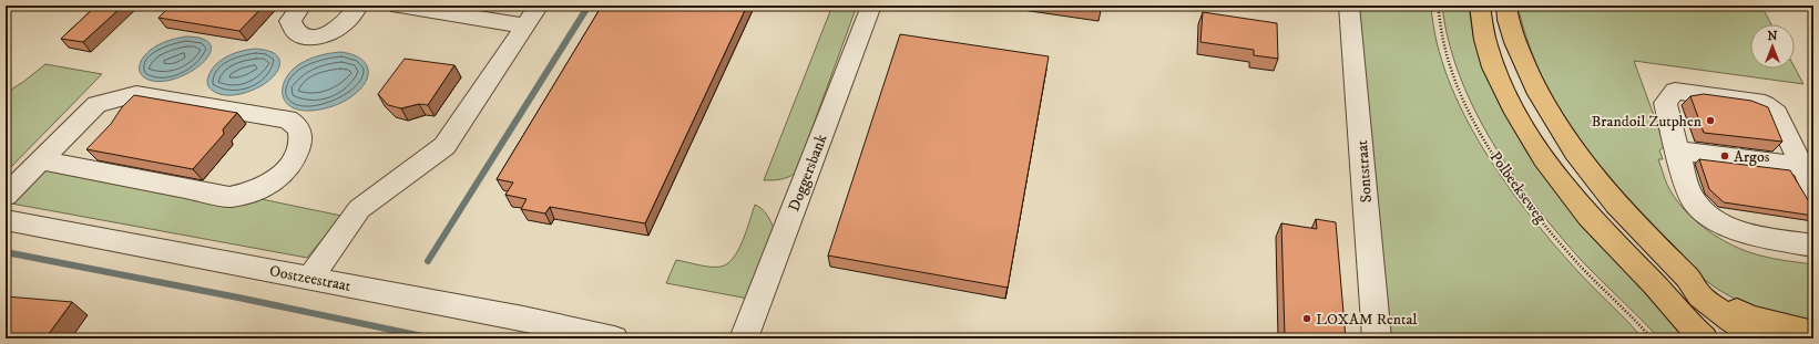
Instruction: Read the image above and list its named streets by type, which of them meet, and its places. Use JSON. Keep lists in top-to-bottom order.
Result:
{
  "streets": {
    "street": ["Sontstraat", "Doggersbank", "Oostzeestraat"],
    "path": ["Polbeekseweg"]
  },
  "places": ["Brandoil Zutphen", "Argos", "LOXAM Rental"],
  "north": "top"
}
